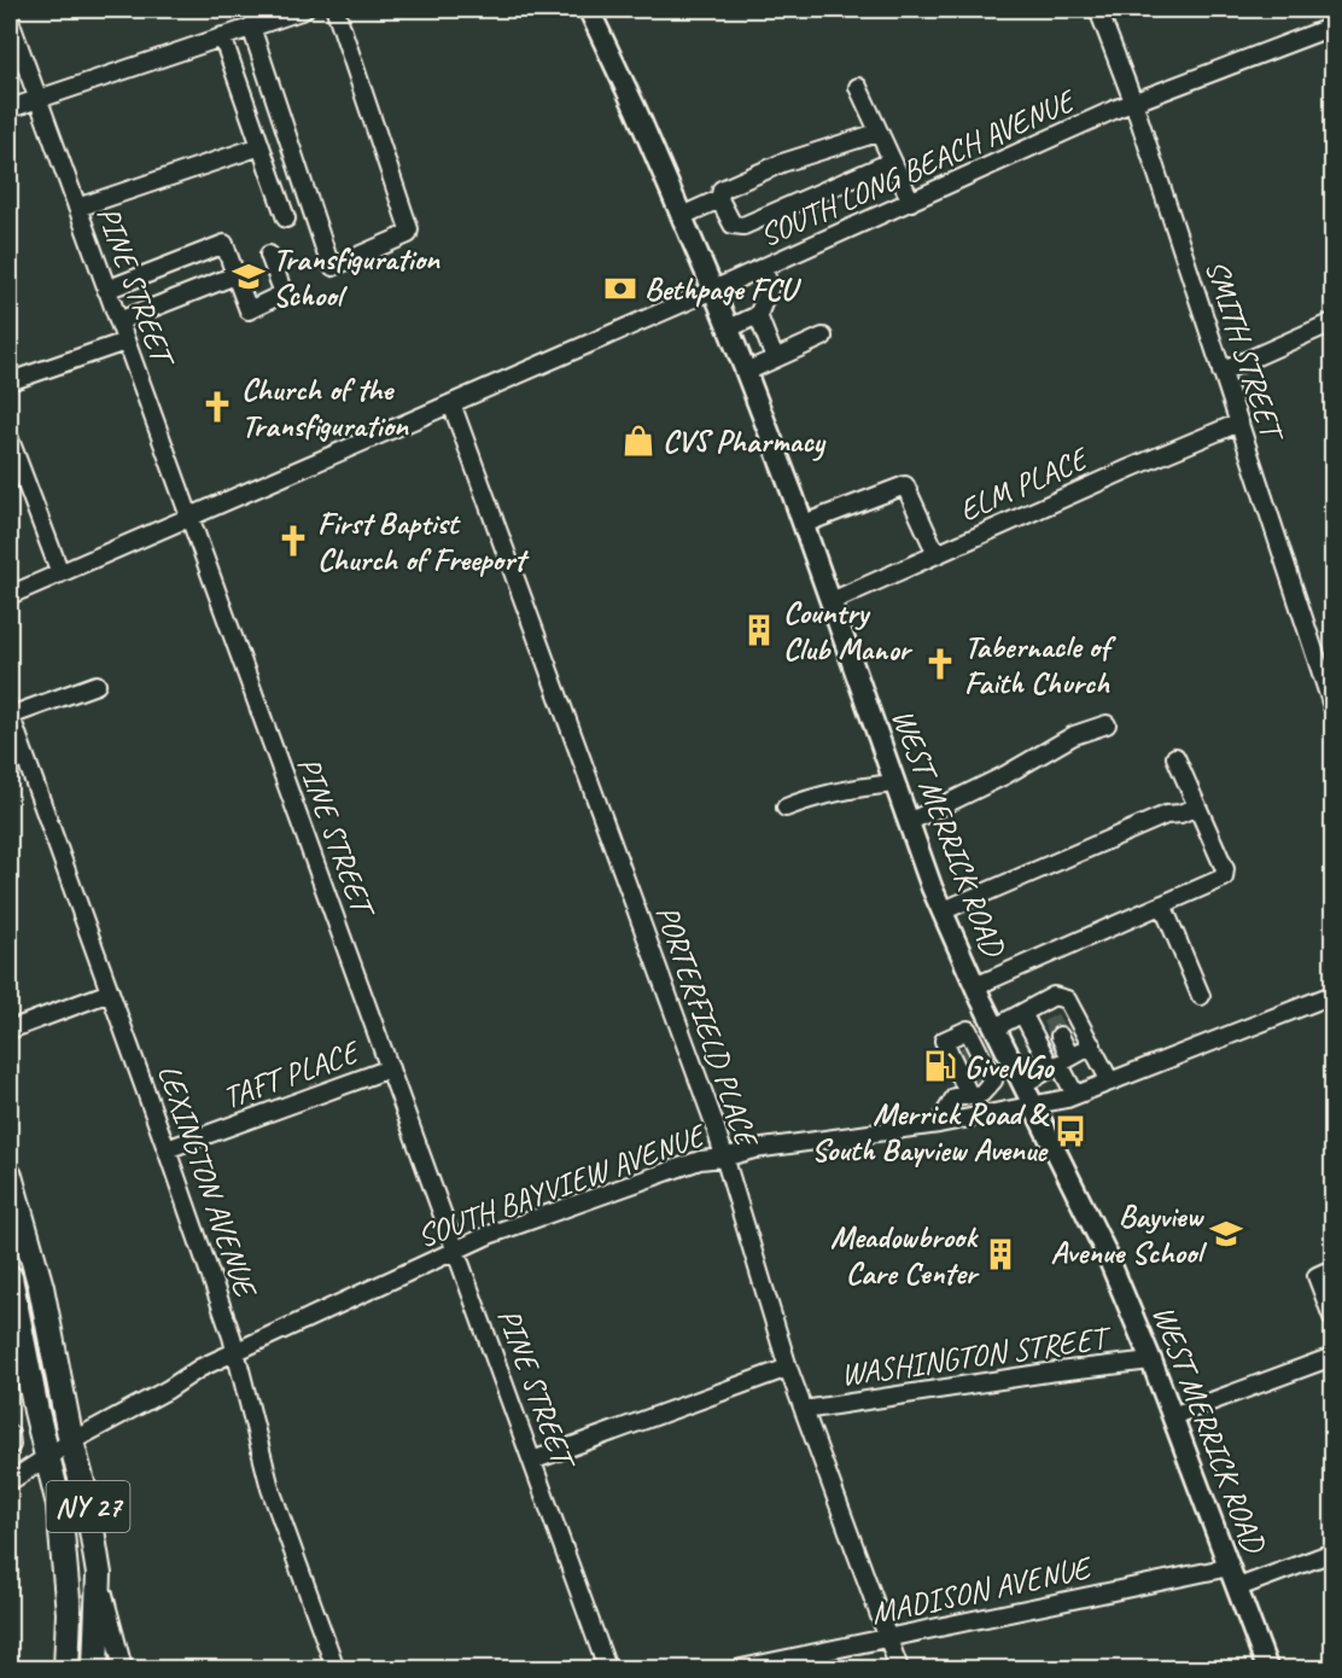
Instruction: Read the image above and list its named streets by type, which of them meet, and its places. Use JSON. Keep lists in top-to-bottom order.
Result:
{
  "streets": {
    "highway": ["NY 27"],
    "main road": ["WEST MERRICK ROAD"],
    "street": [
      "SOUTH LONG BEACH AVENUE",
      "PINE STREET",
      "SMITH STREET",
      "ELM PLACE",
      "PORTERFIELD PLACE",
      "TAFT PLACE",
      "LEXINGTON AVENUE",
      "SOUTH BAYVIEW AVENUE",
      "WASHINGTON STREET",
      "MADISON AVENUE"
    ]
  },
  "crossings": [
    ["SOUTH LONG BEACH AVENUE", "PINE STREET"],
    ["SOUTH LONG BEACH AVENUE", "SMITH STREET"],
    ["SOUTH LONG BEACH AVENUE", "WEST MERRICK ROAD"],
    ["SOUTH LONG BEACH AVENUE", "PORTERFIELD PLACE"],
    ["PINE STREET", "TAFT PLACE"],
    ["PINE STREET", "SOUTH BAYVIEW AVENUE"],
    ["SMITH STREET", "ELM PLACE"],
    ["ELM PLACE", "WEST MERRICK ROAD"],
    ["WEST MERRICK ROAD", "SOUTH BAYVIEW AVENUE"],
    ["WEST MERRICK ROAD", "WASHINGTON STREET"],
    ["WEST MERRICK ROAD", "MADISON AVENUE"],
    ["PORTERFIELD PLACE", "SOUTH BAYVIEW AVENUE"],
    ["PORTERFIELD PLACE", "WASHINGTON STREET"],
    ["PORTERFIELD PLACE", "MADISON AVENUE"],
    ["TAFT PLACE", "LEXINGTON AVENUE"],
    ["LEXINGTON AVENUE", "SOUTH BAYVIEW AVENUE"],
    ["SOUTH BAYVIEW AVENUE", "NY 27"]
  ],
  "places": {
    "school or university": ["Transfiguration School", "Bayview Avenue School"],
    "bank": ["Bethpage FCU"],
    "church": ["Church of the Transfiguration", "First Baptist Church of Freeport", "Tabernacle of Faith Church"],
    "shop": ["CVS Pharmacy"],
    "building": ["Country Club Manor", "Meadowbrook Care Center"],
    "fuel station": ["GiveNGo"],
    "bus stop": ["Merrick Road & South Bayview Avenue"]
  }
}
